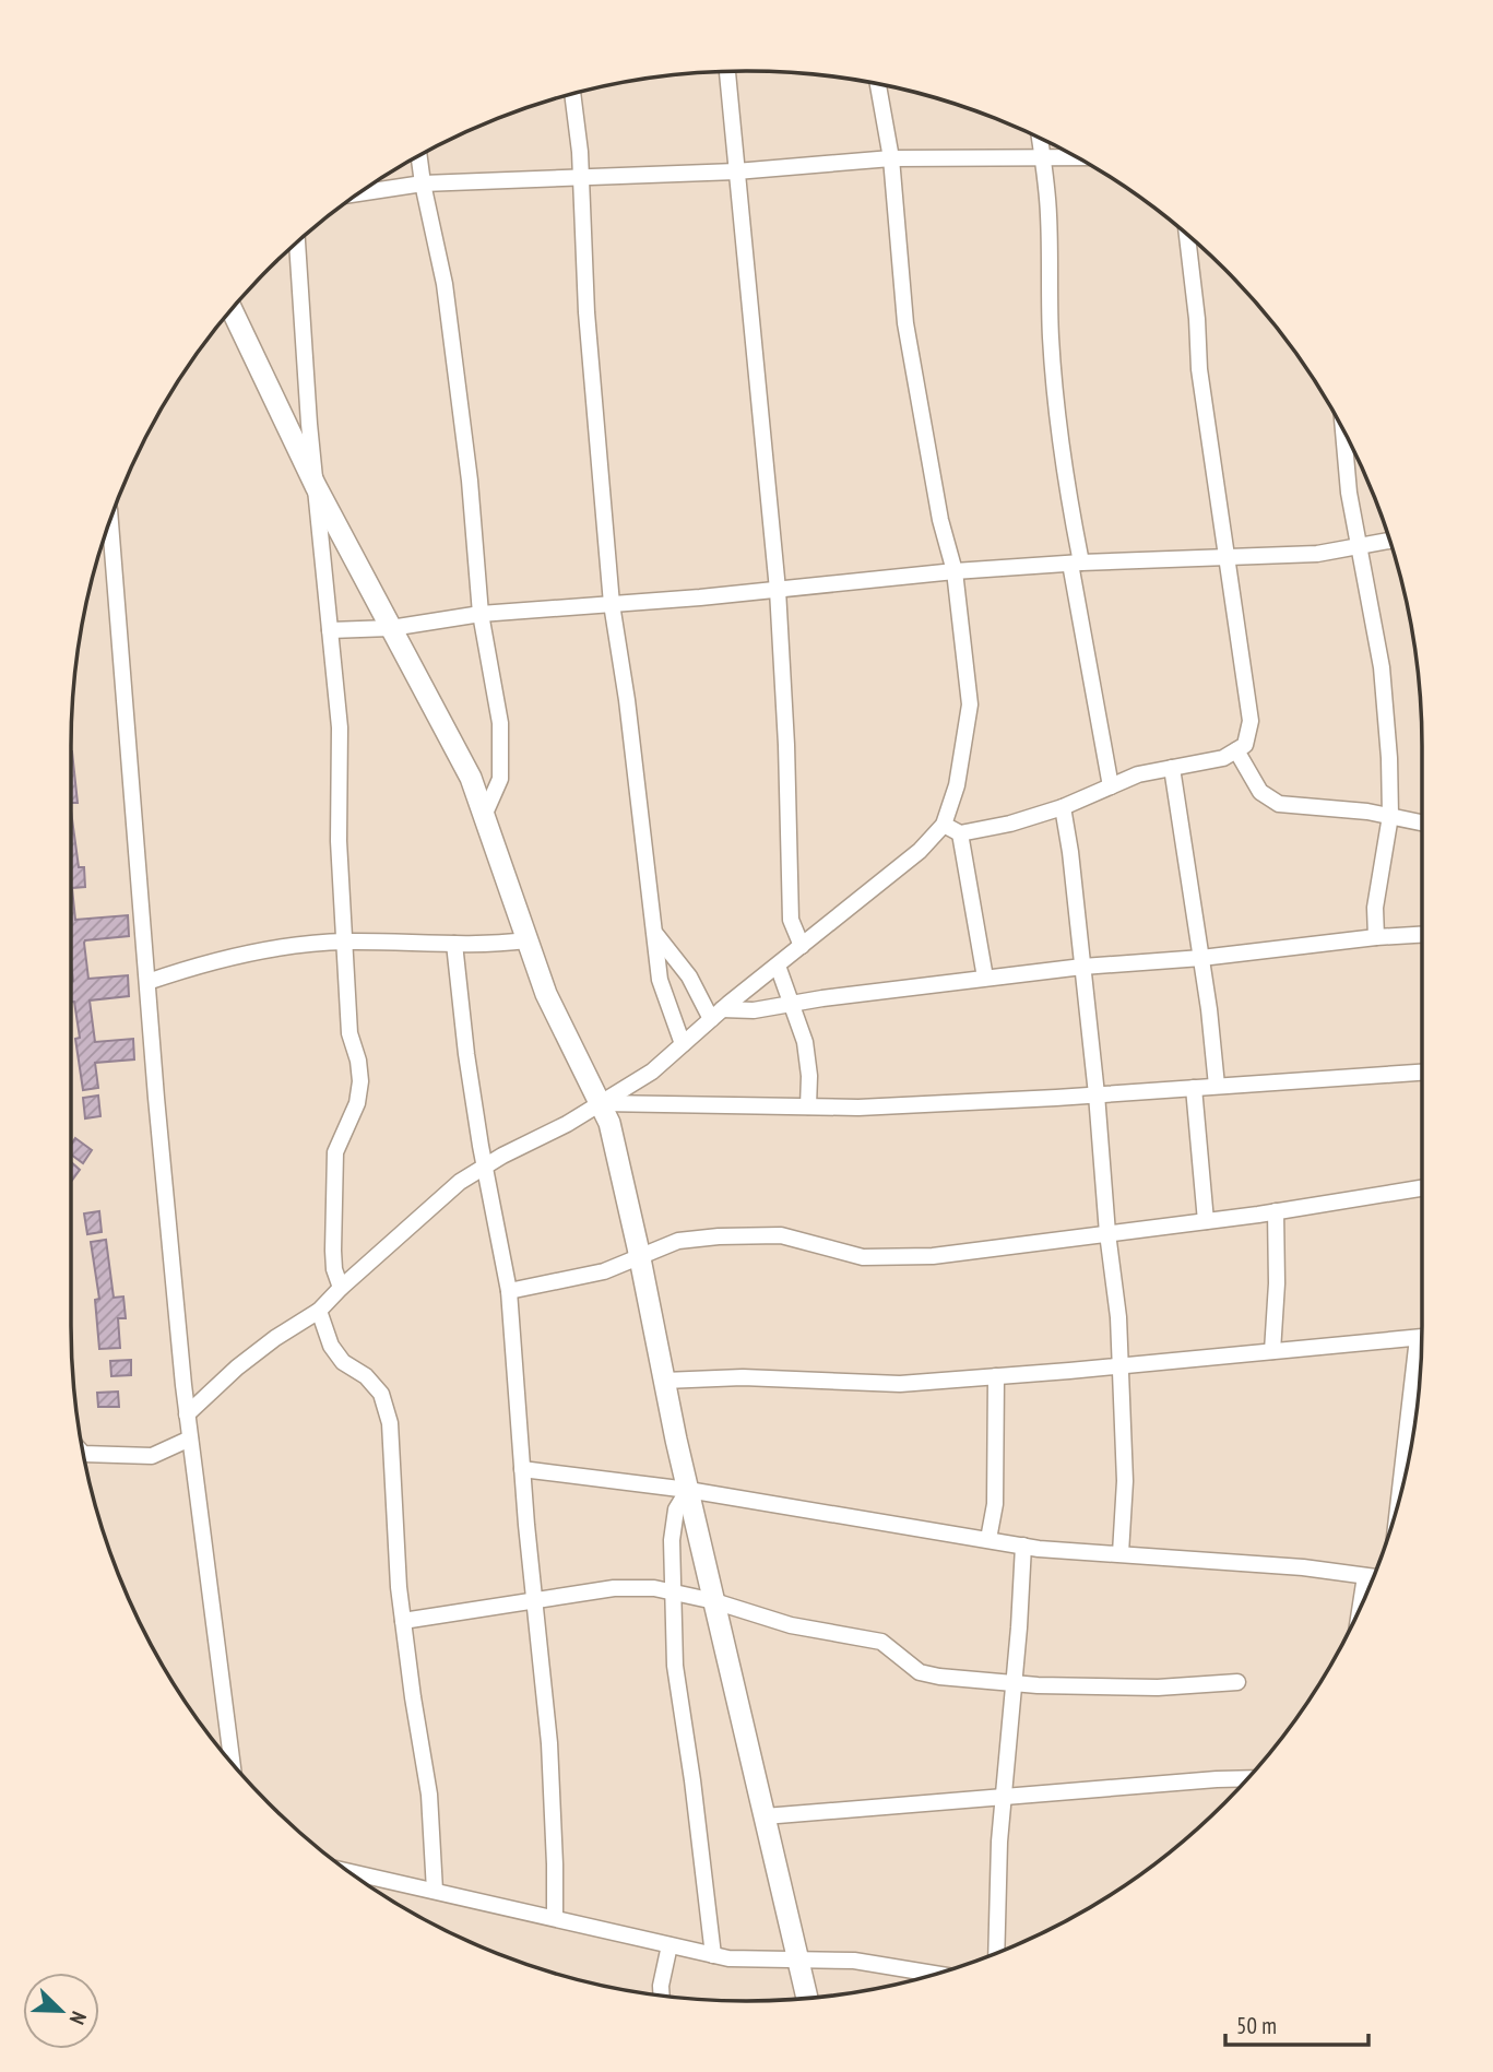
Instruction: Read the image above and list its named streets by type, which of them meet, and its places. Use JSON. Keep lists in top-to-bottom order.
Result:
{
  "scale_bar": "50 m",
  "north": "bottom right"
}
